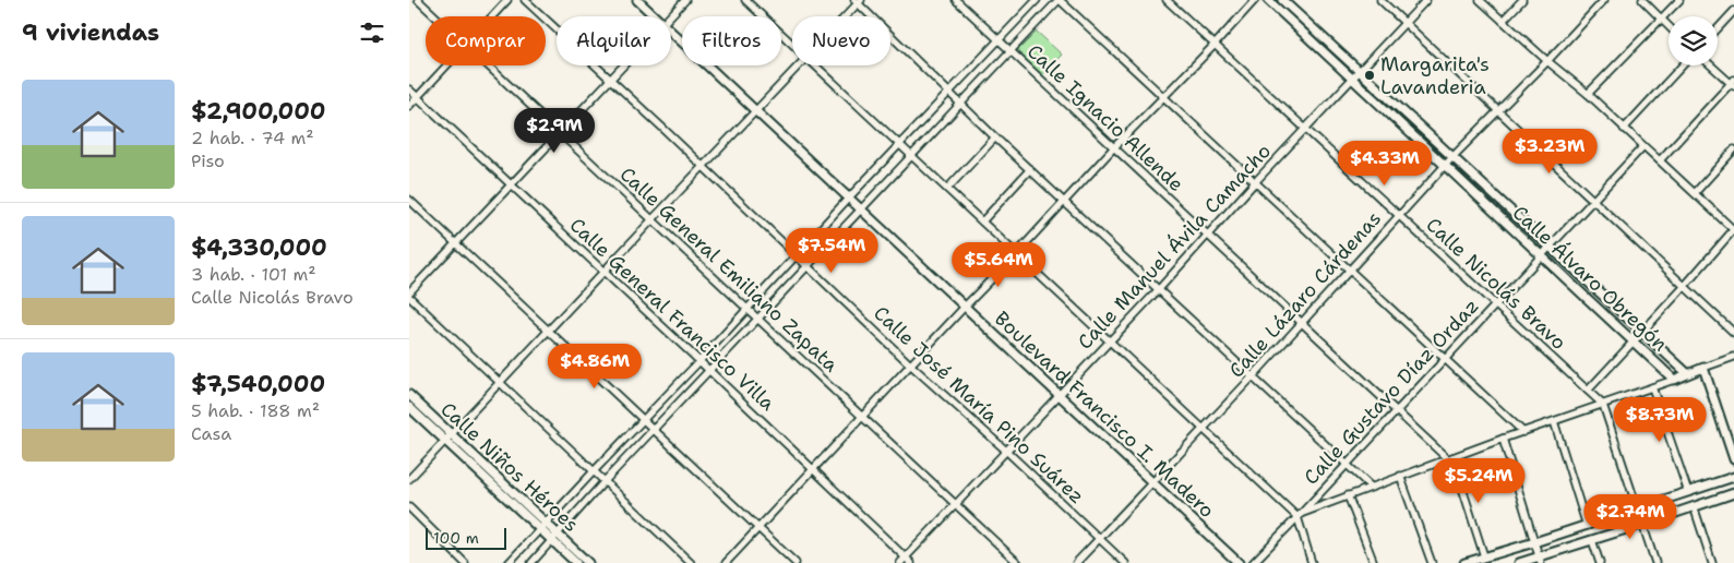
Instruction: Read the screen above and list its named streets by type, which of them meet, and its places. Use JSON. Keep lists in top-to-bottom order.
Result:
{
  "streets": {
    "street": [
      "Calle Ignacio Allende",
      "Calle Manuel Ávila Camacho",
      "Calle General Emiliano Zapata",
      "Calle Álvaro Obregón",
      "Calle Nicolás Bravo",
      "Calle Lázaro Cárdenas",
      "Calle General Francisco Villa",
      "Calle Gustavo Díaz Ordaz",
      "Calle José María Pino Suárez",
      "Boulevard Francisco I. Madero",
      "Calle Niños Héroes"
    ]
  },
  "crossings": [
    ["Calle Ignacio Allende", "Calle Manuel Ávila Camacho"],
    ["Calle Ignacio Allende", "Calle Lázaro Cárdenas"],
    ["Calle Ignacio Allende", "Calle Gustavo Díaz Ordaz"],
    ["Calle Manuel Ávila Camacho", "Calle General Emiliano Zapata"],
    ["Calle Manuel Ávila Camacho", "Calle Álvaro Obregón"],
    ["Calle Manuel Ávila Camacho", "Calle Nicolás Bravo"],
    ["Calle Manuel Ávila Camacho", "Calle General Francisco Villa"],
    ["Calle Manuel Ávila Camacho", "Calle José María Pino Suárez"],
    ["Calle Manuel Ávila Camacho", "Boulevard Francisco I. Madero"],
    ["Calle Álvaro Obregón", "Calle Lázaro Cárdenas"],
    ["Calle Álvaro Obregón", "Calle Gustavo Díaz Ordaz"],
    ["Calle Nicolás Bravo", "Calle Lázaro Cárdenas"],
    ["Calle Nicolás Bravo", "Calle Gustavo Díaz Ordaz"],
    ["Calle Lázaro Cárdenas", "Calle José María Pino Suárez"],
    ["Calle Lázaro Cárdenas", "Boulevard Francisco I. Madero"]
  ],
  "places": ["Margarita's Lavanderia"],
  "scale_bar": "100 m",
  "page": {
    "heading": "9 viviendas",
    "chip": [
      "Comprar",
      "Alquilar",
      "Filtros",
      "Nuevo"
    ],
    "list": [
      {
        "name": "$2,900,000",
        "note": "2 hab. · 74 m² · Piso"
      },
      {
        "name": "$4,330,000",
        "note": "3 hab. · 101 m² · Calle Nicolás Bravo"
      },
      {
        "name": "$7,540,000",
        "note": "5 hab. · 188 m² · Casa"
      }
    ],
    "price": [
      "$2.9M",
      "$3.23M",
      "$4.33M",
      "$7.54M",
      "$5.64M",
      "$4.86M",
      "$8.73M",
      "$5.24M",
      "$2.74M"
    ],
    "scale": "100 m"
  }
}
